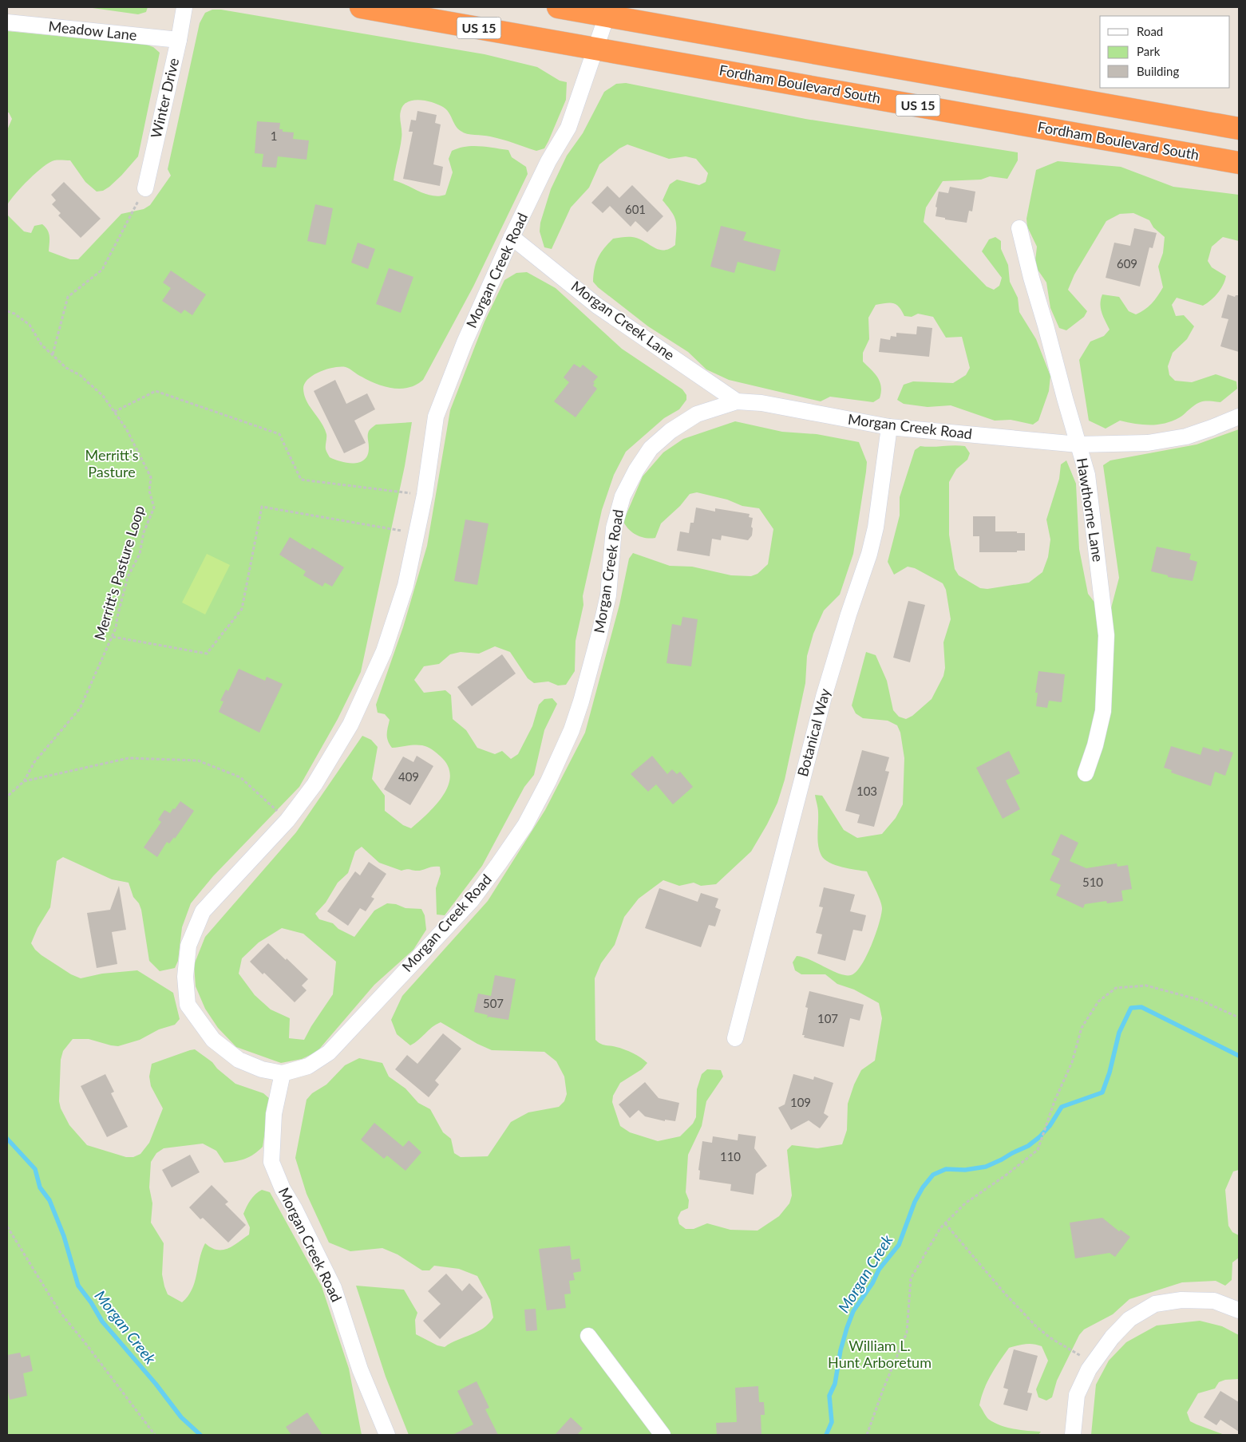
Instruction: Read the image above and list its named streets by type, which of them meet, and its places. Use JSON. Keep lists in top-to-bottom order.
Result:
{
  "streets": {
    "highway": ["US 15", "Fordham Boulevard South"],
    "street": [
      "Meadow Lane",
      "Winter Drive",
      "Morgan Creek Road",
      "Morgan Creek Lane",
      "Hawthorne Lane",
      "Botanical Way"
    ],
    "path": ["Merritt's Pasture Loop"]
  },
  "crossings": [
    ["US 15", "Morgan Creek Road"],
    ["Meadow Lane", "Winter Drive"],
    ["Fordham Boulevard South", "Morgan Creek Road"],
    ["Morgan Creek Road", "Morgan Creek Lane"],
    ["Morgan Creek Road", "Hawthorne Lane"],
    ["Morgan Creek Road", "Botanical Way"]
  ],
  "water": ["Morgan Creek"],
  "parks": ["Merritt's Pasture", "William L. Hunt Arboretum"],
  "house_numbers": [
    "1",
    "601",
    "609",
    "409",
    "103",
    "510",
    "507",
    "107",
    "109",
    "110"
  ],
  "legend": ["Road", "Park", "Building"]
}
